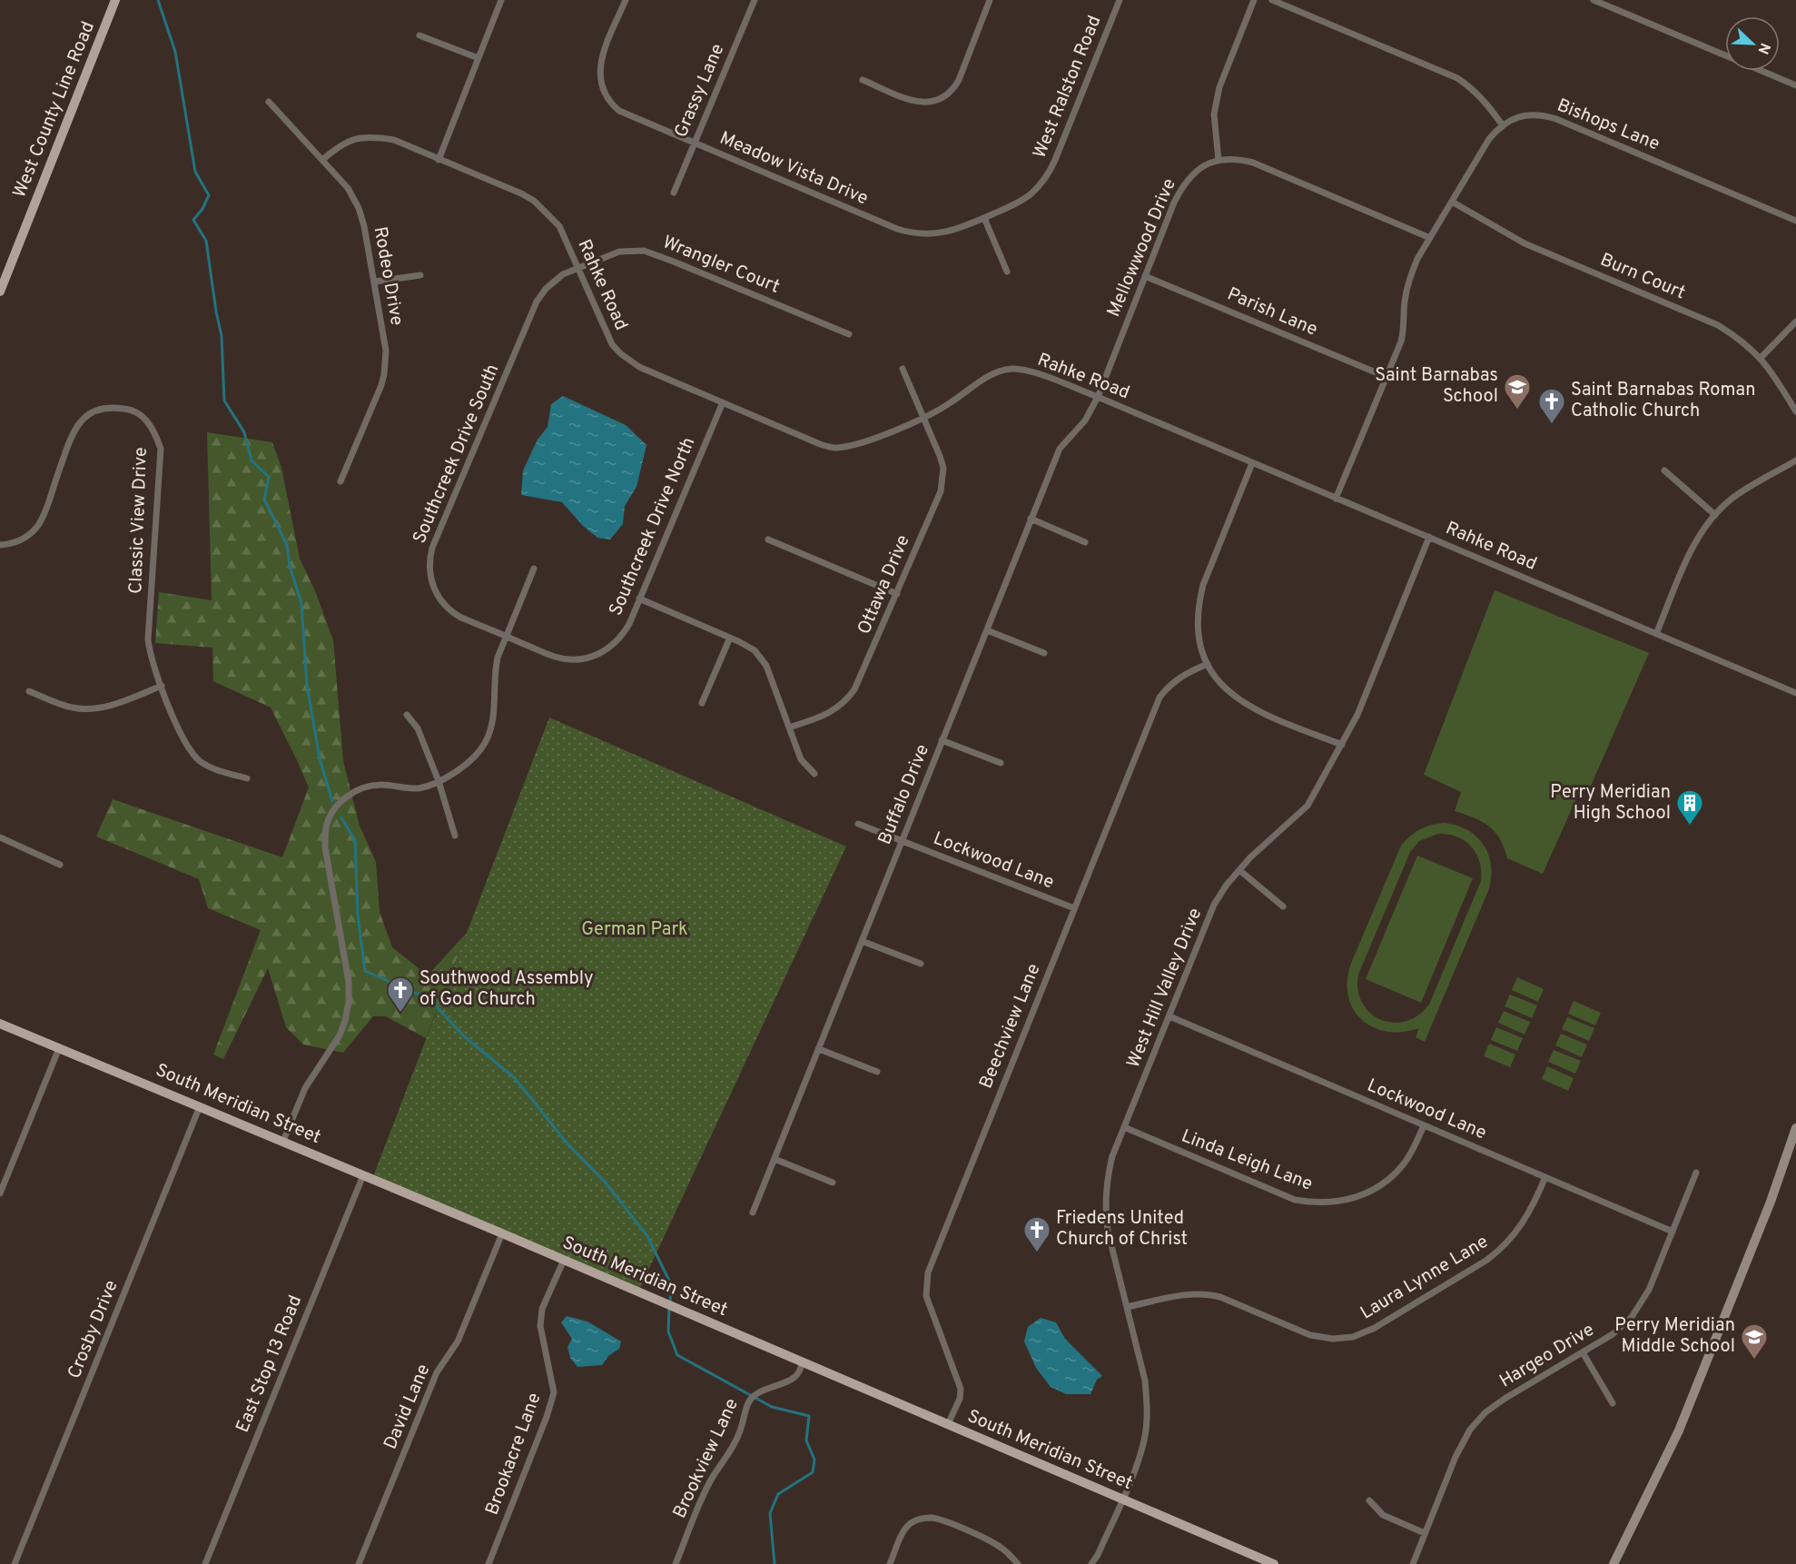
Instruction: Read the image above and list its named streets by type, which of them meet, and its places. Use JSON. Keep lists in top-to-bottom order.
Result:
{
  "streets": {
    "main road": ["West County Line Road", "South Meridian Street"],
    "street": [
      "West Ralston Road",
      "Grassy Lane",
      "Bishops Lane",
      "Meadow Vista Drive",
      "Mellowwood Drive",
      "Wrangler Court",
      "Rodeo Drive",
      "Burn Court",
      "Rahke Road",
      "Parish Lane",
      "Southcreek Drive South",
      "Classic View Drive",
      "Southcreek Drive North",
      "Ottawa Drive",
      "Buffalo Drive",
      "Lockwood Lane",
      "West Hill Valley Drive",
      "Beechview Lane",
      "Linda Leigh Lane",
      "Laura Lynne Lane",
      "Crosby Drive",
      "Hargeo Drive",
      "East Stop 13 Road",
      "David Lane",
      "Brookacre Lane",
      "Brookview Lane"
    ]
  },
  "crossings": [
    ["West Ralston Road", "Meadow Vista Drive"],
    ["Grassy Lane", "Meadow Vista Drive"],
    ["Mellowwood Drive", "Rahke Road"],
    ["Mellowwood Drive", "Parish Lane"],
    ["Mellowwood Drive", "Buffalo Drive"],
    ["Wrangler Court", "Rahke Road"],
    ["Wrangler Court", "Southcreek Drive South"],
    ["Rodeo Drive", "Rahke Road"],
    ["Rahke Road", "Southcreek Drive South"],
    ["Rahke Road", "Southcreek Drive North"],
    ["Rahke Road", "Ottawa Drive"],
    ["Rahke Road", "Buffalo Drive"],
    ["Rahke Road", "West Hill Valley Drive"],
    ["Southcreek Drive South", "Southcreek Drive North"],
    ["Buffalo Drive", "Lockwood Lane"],
    ["Lockwood Lane", "West Hill Valley Drive"],
    ["Lockwood Lane", "Beechview Lane"],
    ["Lockwood Lane", "Linda Leigh Lane"],
    ["Lockwood Lane", "Laura Lynne Lane"],
    ["Lockwood Lane", "Hargeo Drive"],
    ["West Hill Valley Drive", "South Meridian Street"],
    ["West Hill Valley Drive", "Linda Leigh Lane"],
    ["West Hill Valley Drive", "Laura Lynne Lane"],
    ["Beechview Lane", "South Meridian Street"],
    ["South Meridian Street", "Crosby Drive"],
    ["South Meridian Street", "East Stop 13 Road"],
    ["South Meridian Street", "David Lane"],
    ["South Meridian Street", "Brookacre Lane"],
    ["South Meridian Street", "Brookview Lane"]
  ],
  "parks": ["German Park"],
  "places": {
    "school or university": ["Saint Barnabas School", "Perry Meridian Middle School"],
    "church": ["Saint Barnabas Roman Catholic Church", "Southwood Assembly of God Church", "Friedens United Church of Christ"],
    "building": ["Perry Meridian High School"]
  },
  "north": "bottom right"
}
